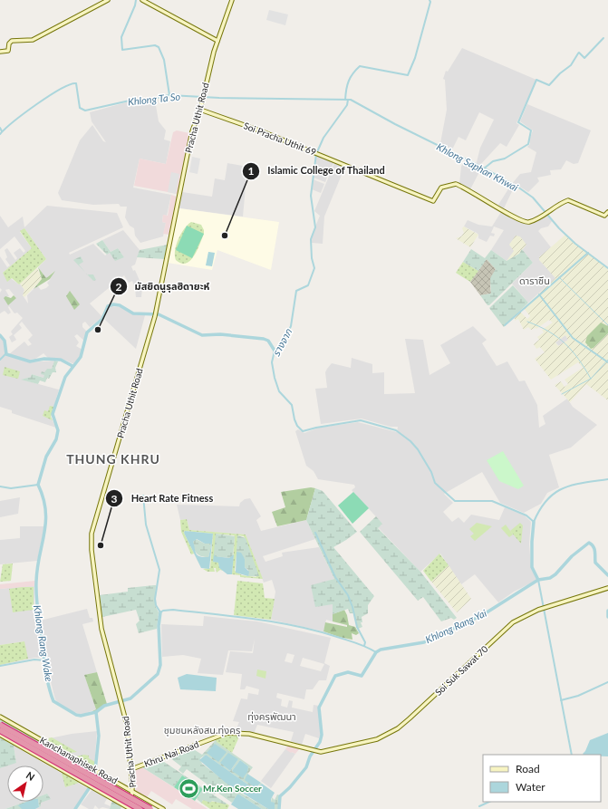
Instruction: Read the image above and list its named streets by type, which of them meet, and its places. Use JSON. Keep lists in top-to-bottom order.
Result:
{
  "streets": {
    "highway": ["Kanchanaphisek Road"],
    "street": [
      "Pracha Uthit Road",
      "Soi Pracha Uthit 69",
      "Soi Suk Sawat 70",
      "Khru Nai Road"
    ]
  },
  "crossings": [
    ["Pracha Uthit Road", "Soi Pracha Uthit 69"],
    ["Pracha Uthit Road", "Khru Nai Road"],
    ["Soi Suk Sawat 70", "Khru Nai Road"]
  ],
  "districts": [
    "ดาราซีน",
    "THUNG KHRU",
    "ทุ่งครุพัฒนา",
    "ชุมชนหลังสน.ทุ่งครุ"
  ],
  "water": [
    "Khlong Ta So",
    "Khlong Saphan Khwai",
    "รางจาก",
    "Khlong Rang Yai",
    "Khlong Rang Wake"
  ],
  "places": {
    "other": ["Islamic College of Thailand", "มัสยิดนูรุลฮิดายะห์", "Heart Rate Fitness"],
    "sports": ["Mr.Ken Soccer"]
  },
  "legend": ["Road", "Water"],
  "north": "top right"
}
